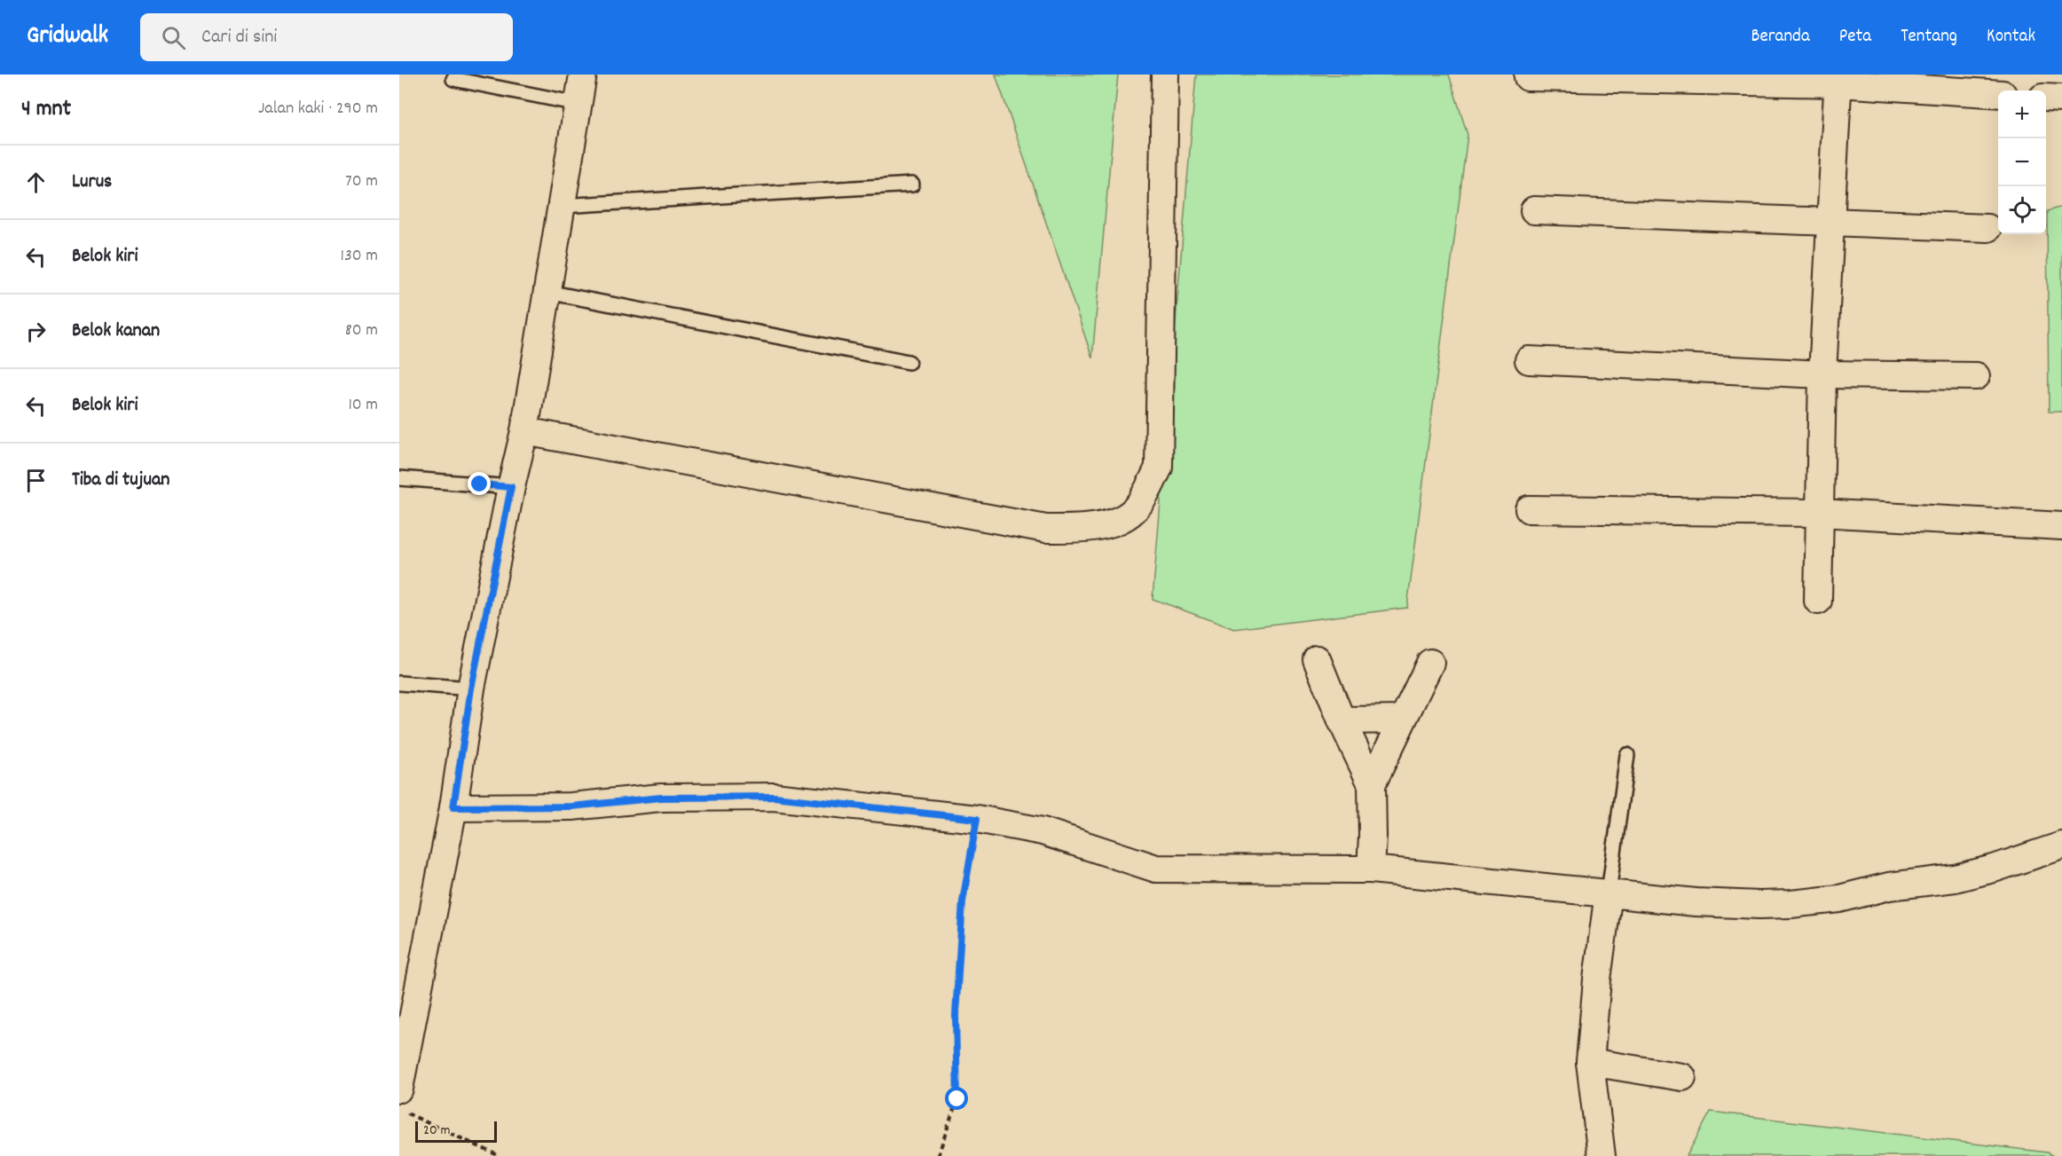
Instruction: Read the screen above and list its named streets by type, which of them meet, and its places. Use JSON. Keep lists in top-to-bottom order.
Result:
{
  "scale_bar": "20 m",
  "page": {
    "header": "Gridwalk",
    "search": "Cari di sini",
    "nav": [
      "Beranda",
      "Peta",
      "Tentang",
      "Kontak"
    ],
    "heading": ["4 mnt", "Jalan kaki · 290 m"],
    "map_buttons": ["+", "−"],
    "list": [
      ["Lurus", "70 m"],
      ["Belok kiri", "130 m"],
      ["Belok kanan", "80 m"],
      ["Belok kiri", "10 m"],
      "Tiba di tujuan"
    ],
    "scale": "20 m"
  }
}
